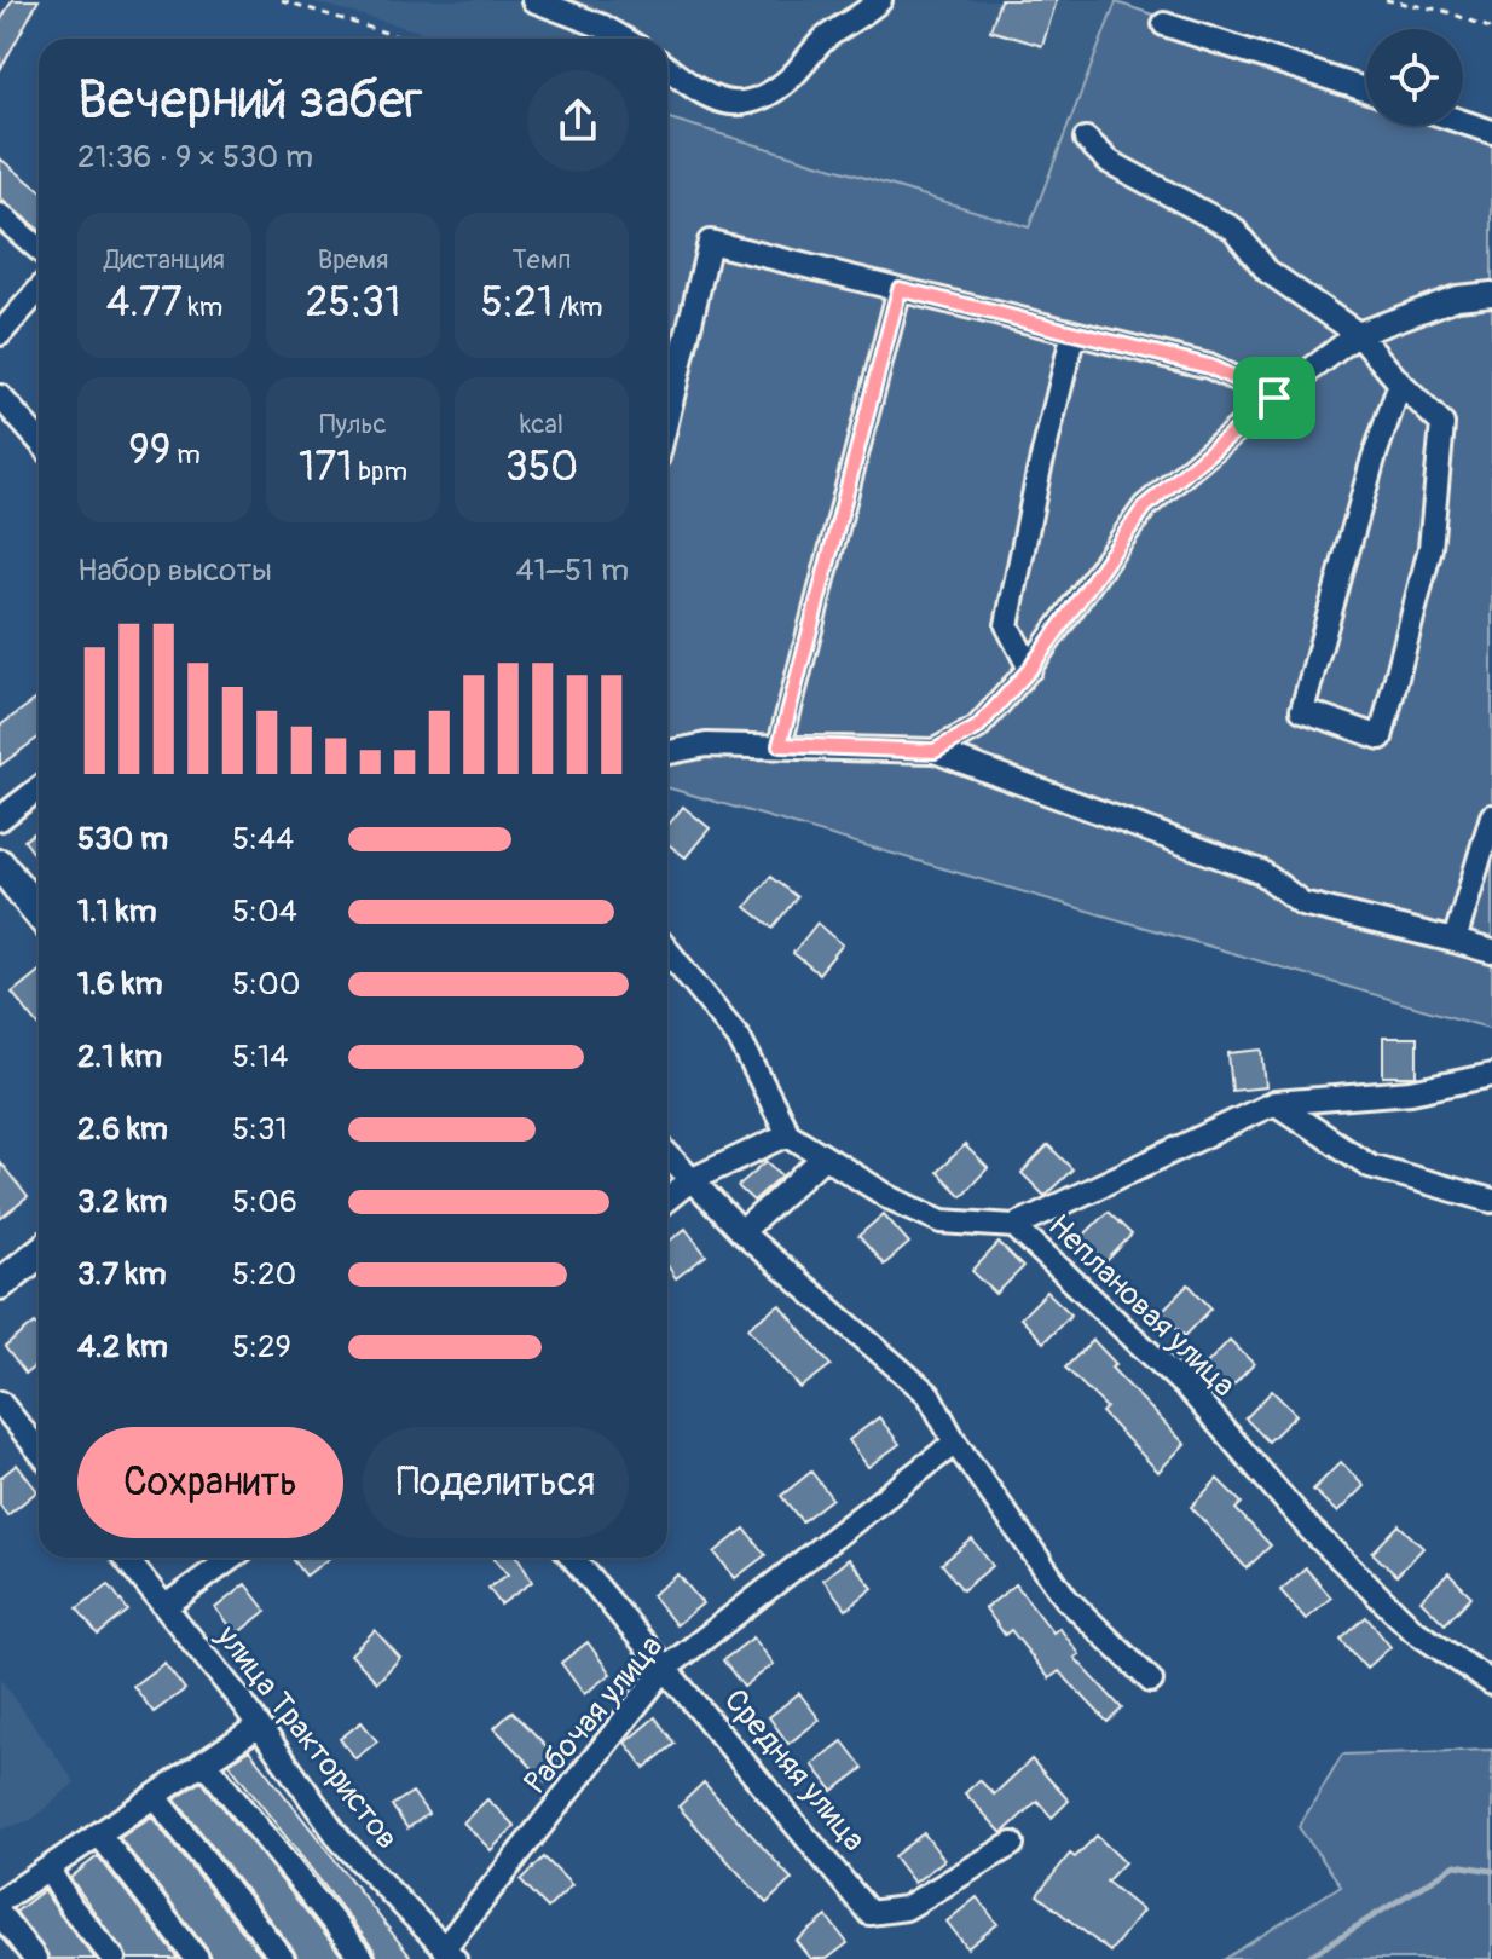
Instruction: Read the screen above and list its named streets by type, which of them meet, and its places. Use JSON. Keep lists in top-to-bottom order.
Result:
{
  "streets": {
    "street": [
      "Неплановая улица",
      "Рабочая улица",
      "улица Трактористов",
      "Средняя улица"
    ]
  },
  "crossings": [
    ["Рабочая улица", "улица Трактористов"],
    ["Рабочая улица", "Средняя улица"]
  ],
  "page": {
    "heading": ["Вечерний забег", "21:36 · 9 × 530 m"],
    "stats": [
      ["Дистанция", "4.77 km"],
      ["Время", "25:31"],
      ["Темп", "5:21 /km"],
      ["99 m"],
      ["Пульс", "171 bpm"],
      ["kcal", "350"]
    ],
    "chart": ["Набор высоты", "41–51 m"],
    "list": [
      {
        "name": "530 m",
        "note": "5:44"
      },
      {
        "name": "1.1 km",
        "note": "5:04"
      },
      {
        "name": "1.6 km",
        "note": "5:00"
      },
      {
        "name": "2.1 km",
        "note": "5:14"
      },
      {
        "name": "2.6 km",
        "note": "5:31"
      },
      {
        "name": "3.2 km",
        "note": "5:06"
      },
      {
        "name": "3.7 km",
        "note": "5:20"
      },
      {
        "name": "4.2 km",
        "note": "5:29"
      }
    ],
    "buttons": ["Сохранить", "Поделиться"]
  }
}
